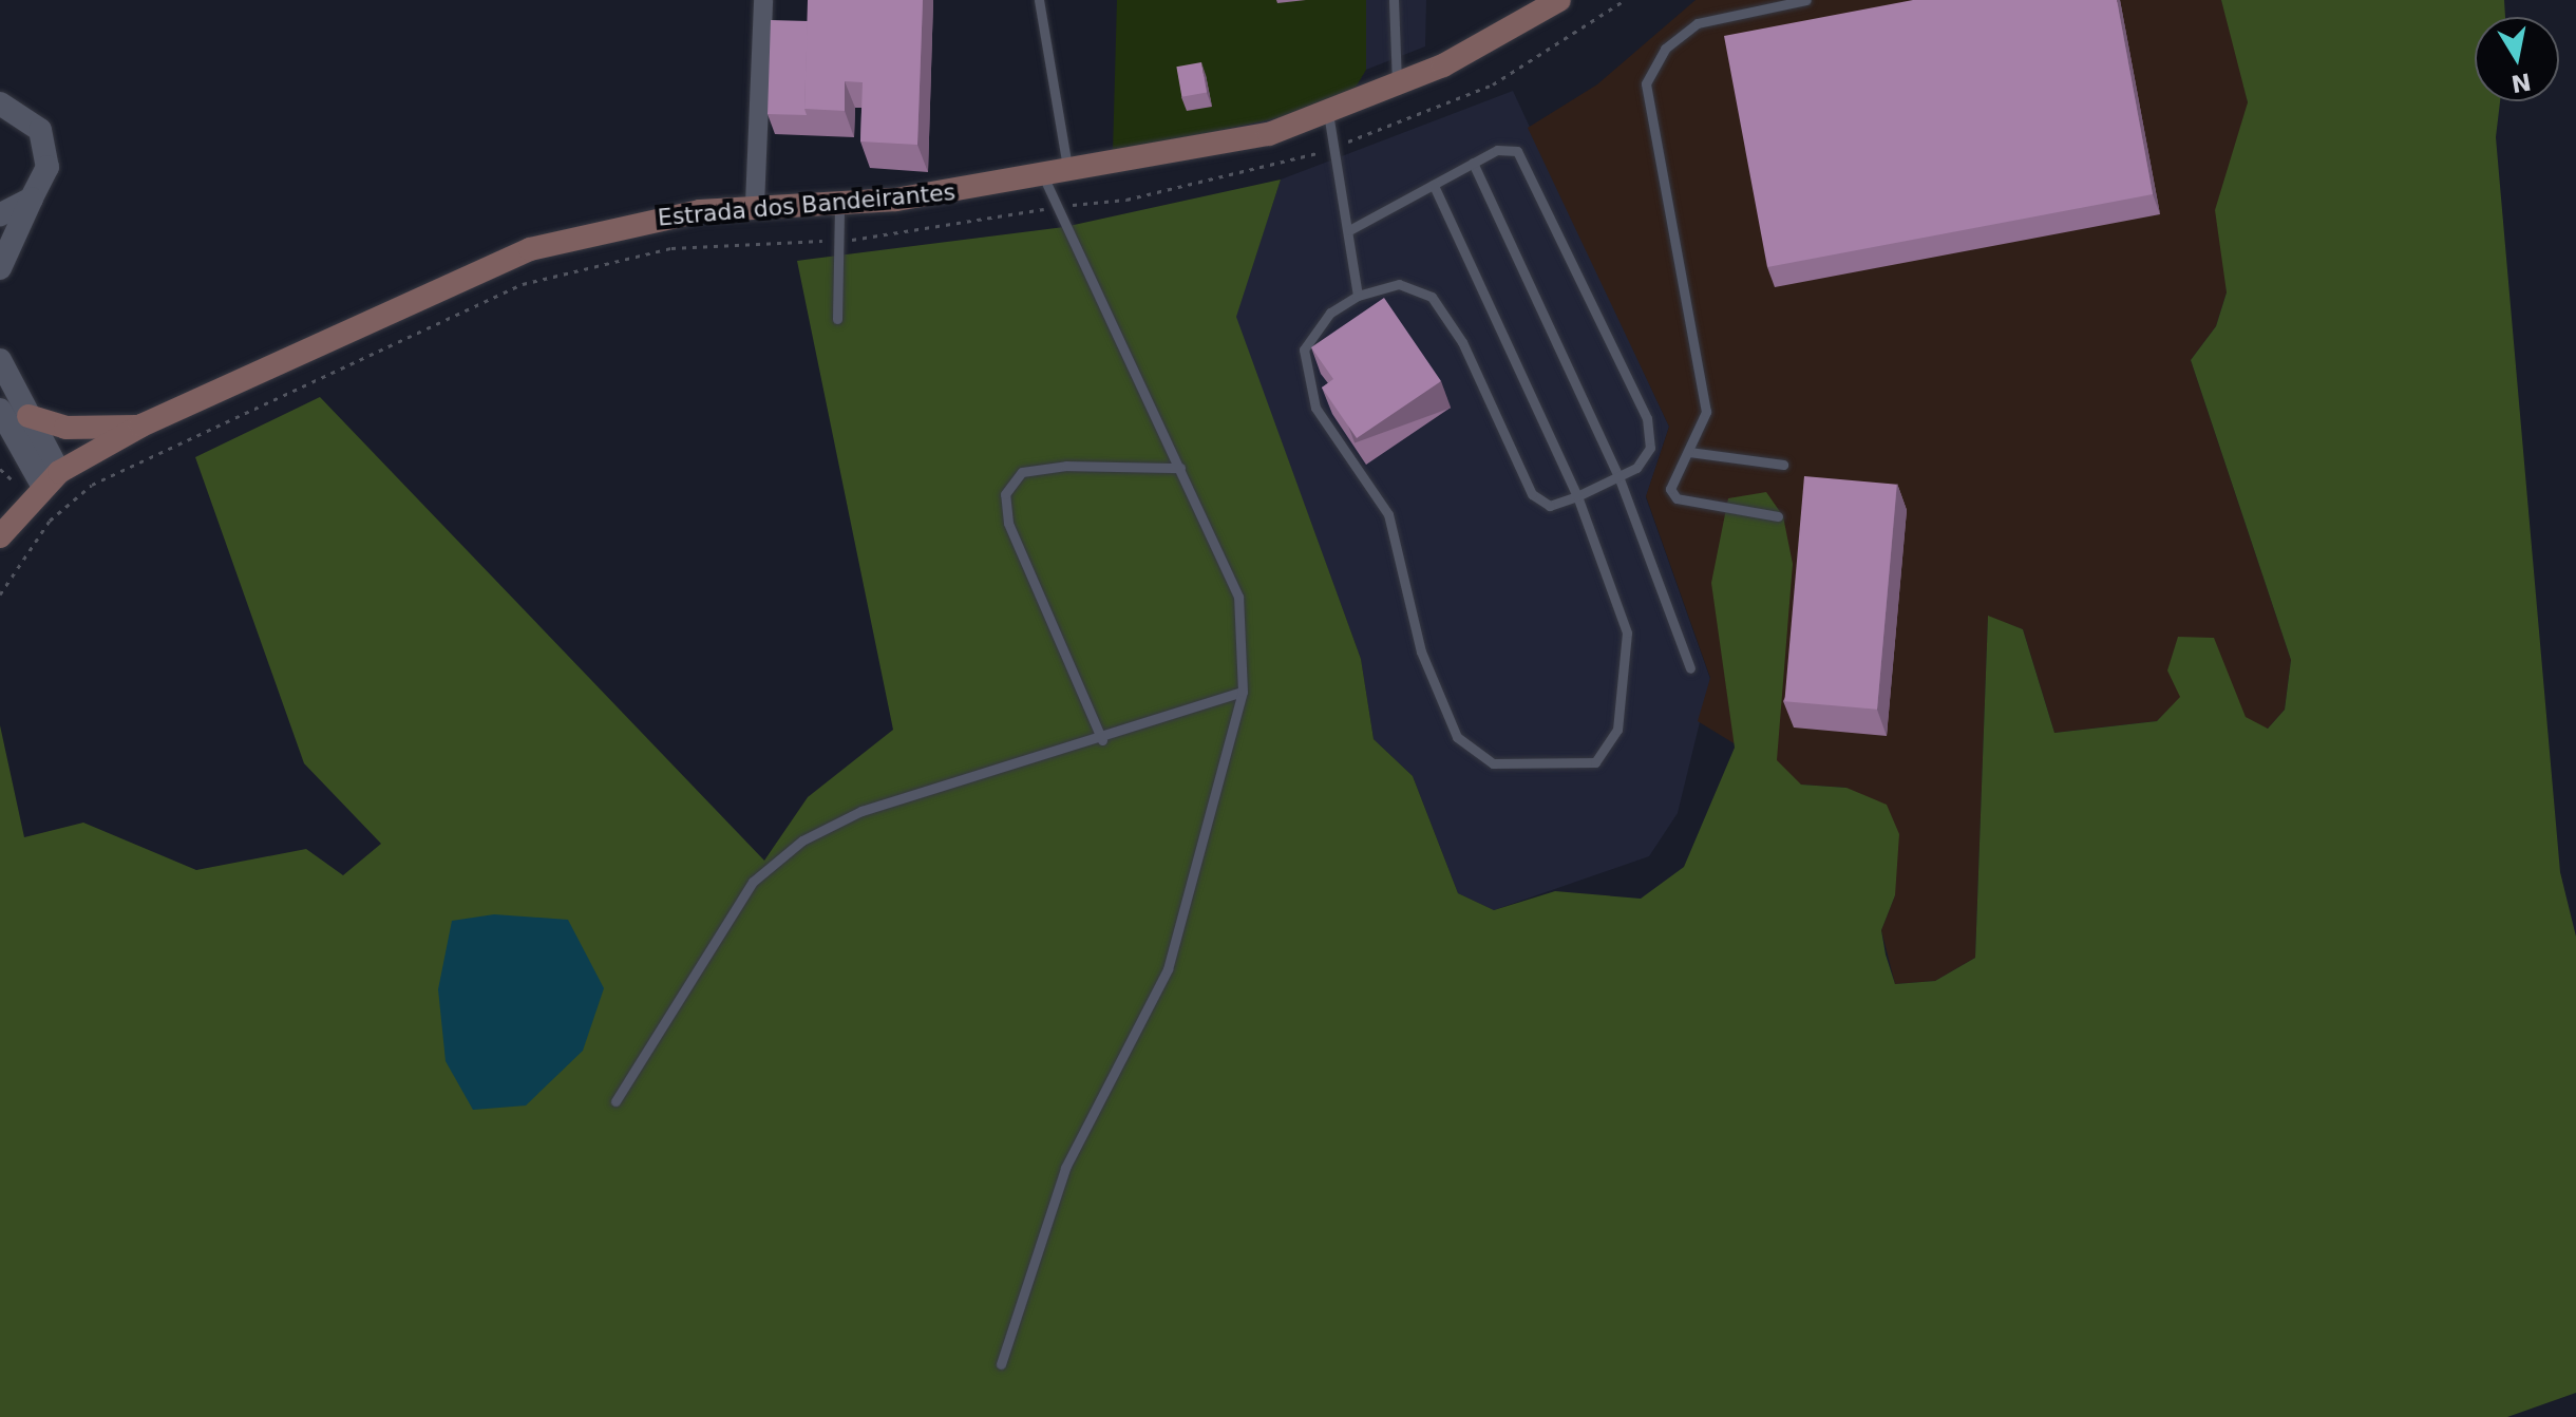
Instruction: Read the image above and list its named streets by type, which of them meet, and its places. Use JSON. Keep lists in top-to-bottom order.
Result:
{
  "streets": {
    "main road": ["Estrada dos Bandeirantes"]
  },
  "north": "bottom"
}
